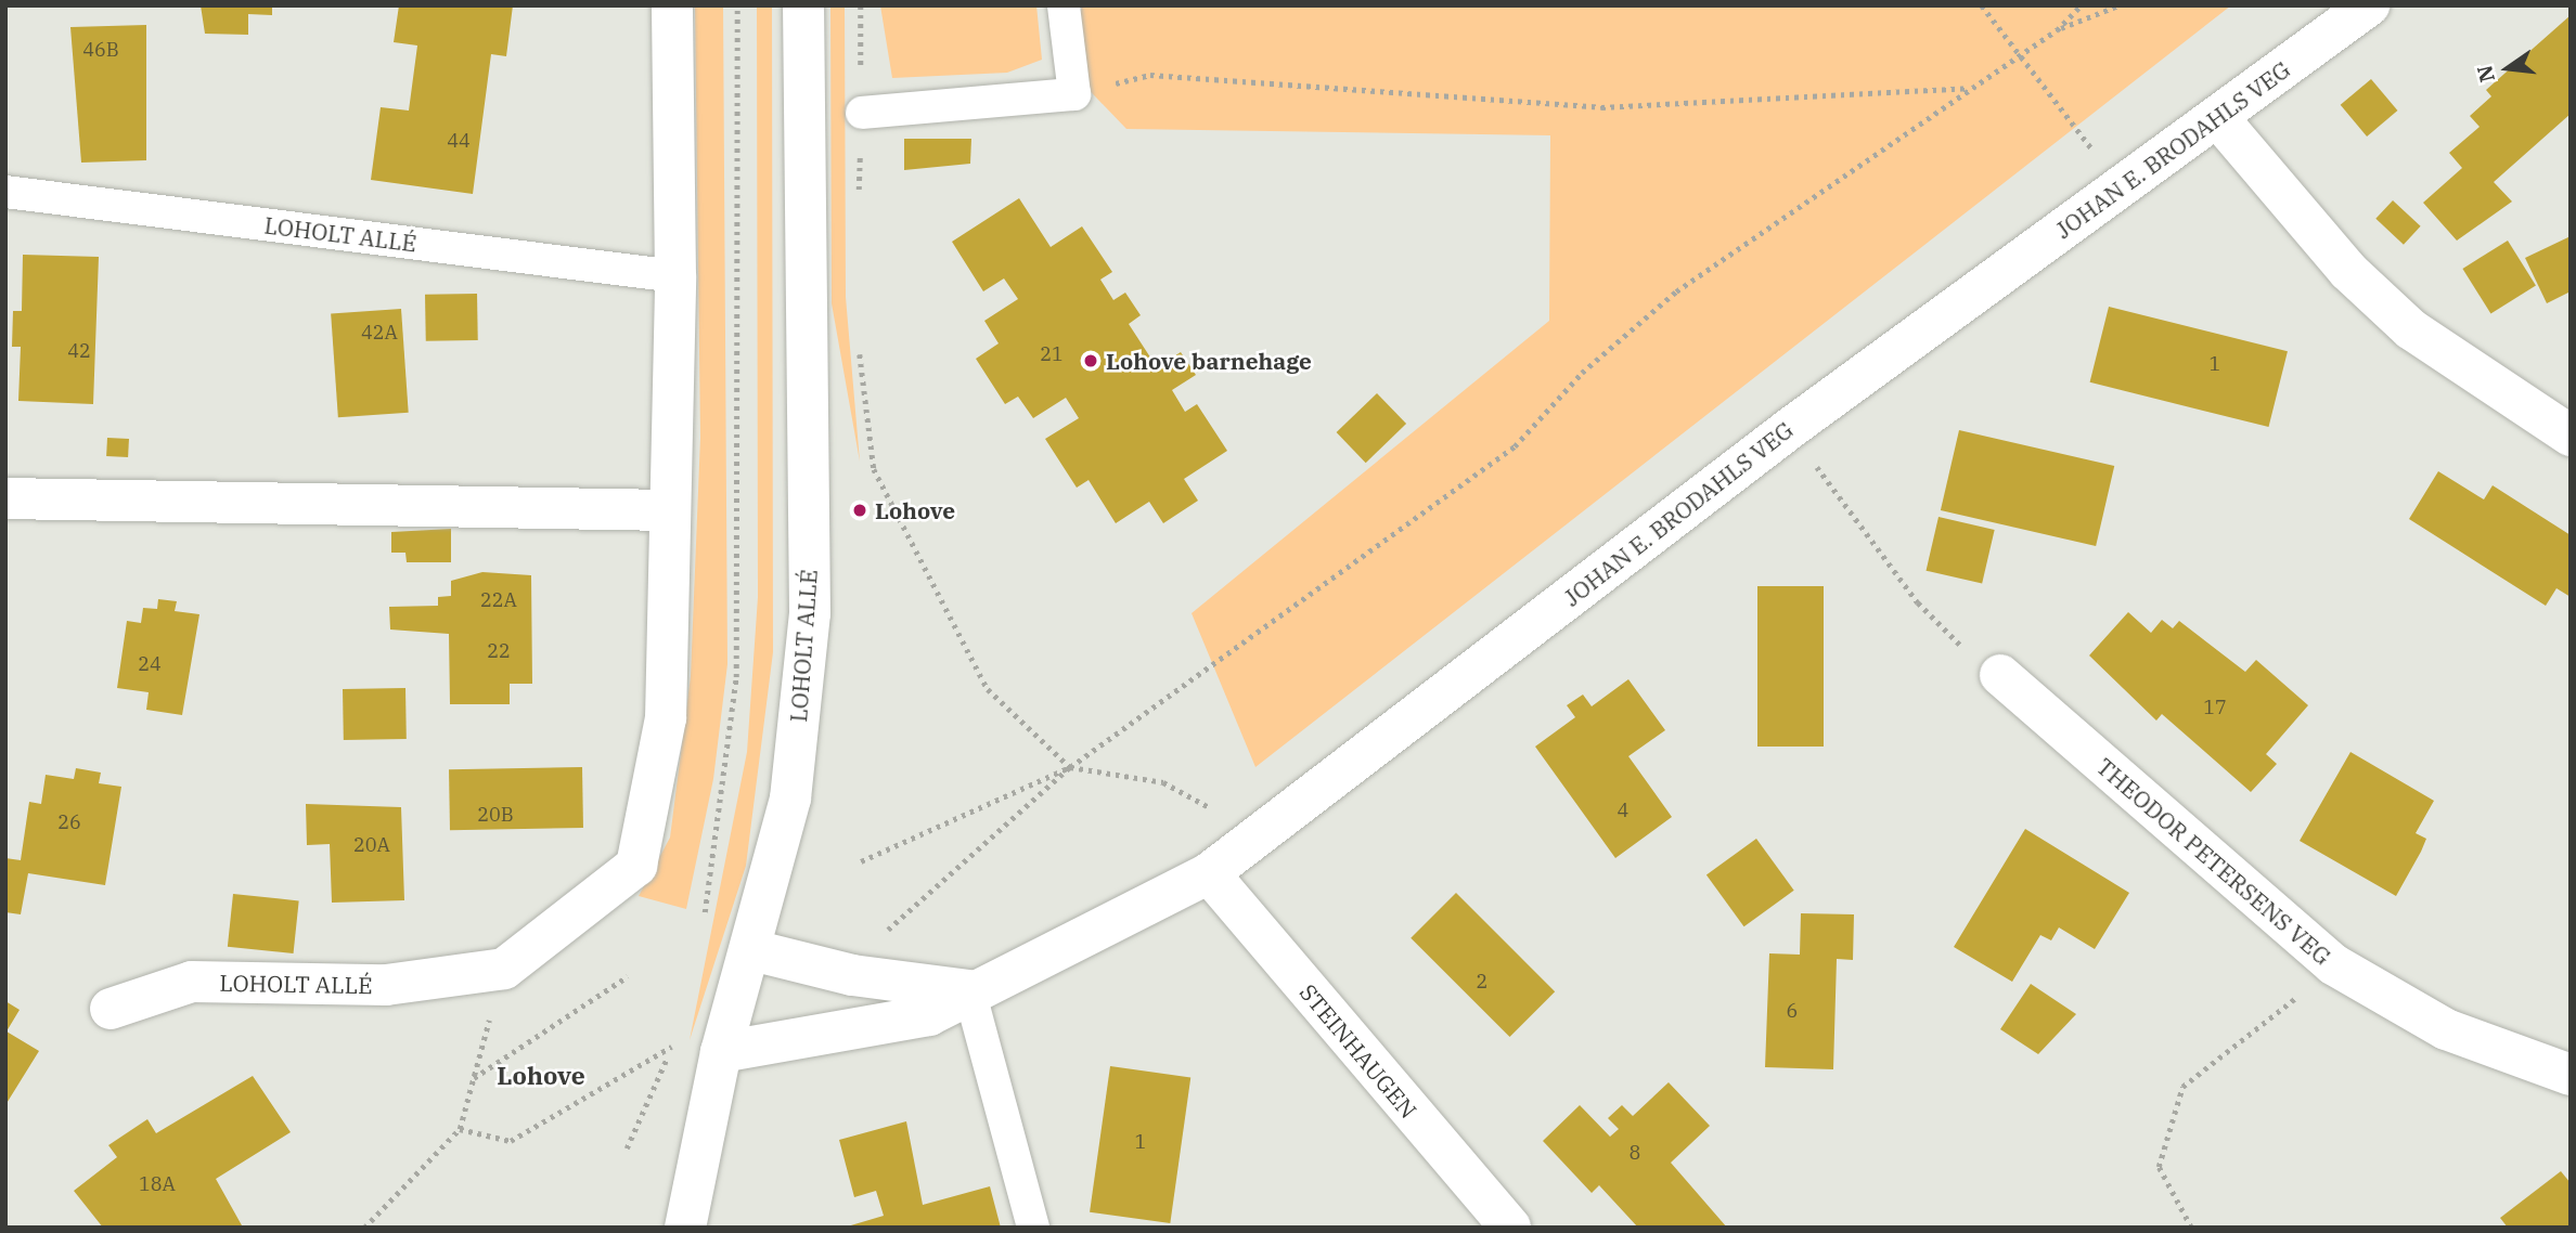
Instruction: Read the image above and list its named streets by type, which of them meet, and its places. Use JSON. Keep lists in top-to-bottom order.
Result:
{
  "streets": {
    "street": [
      "JOHAN E. BRODAHLS VEG",
      "LOHOLT ALLÉ",
      "THEODOR PETERSENS VEG",
      "STEINHAUGEN"
    ]
  },
  "crossings": [
    ["JOHAN E. BRODAHLS VEG", "LOHOLT ALLÉ"],
    ["JOHAN E. BRODAHLS VEG", "STEINHAUGEN"]
  ],
  "districts": ["Lohove"],
  "places": ["Lohove barnehage", "Lohove"],
  "house_numbers": [
    "46B",
    "44",
    "42A",
    "42",
    "21",
    "1",
    "22A",
    "22",
    "24",
    "17",
    "4",
    "20B",
    "26",
    "20A",
    "2",
    "6",
    "1",
    "8",
    "18A"
  ],
  "north": "left"
}
